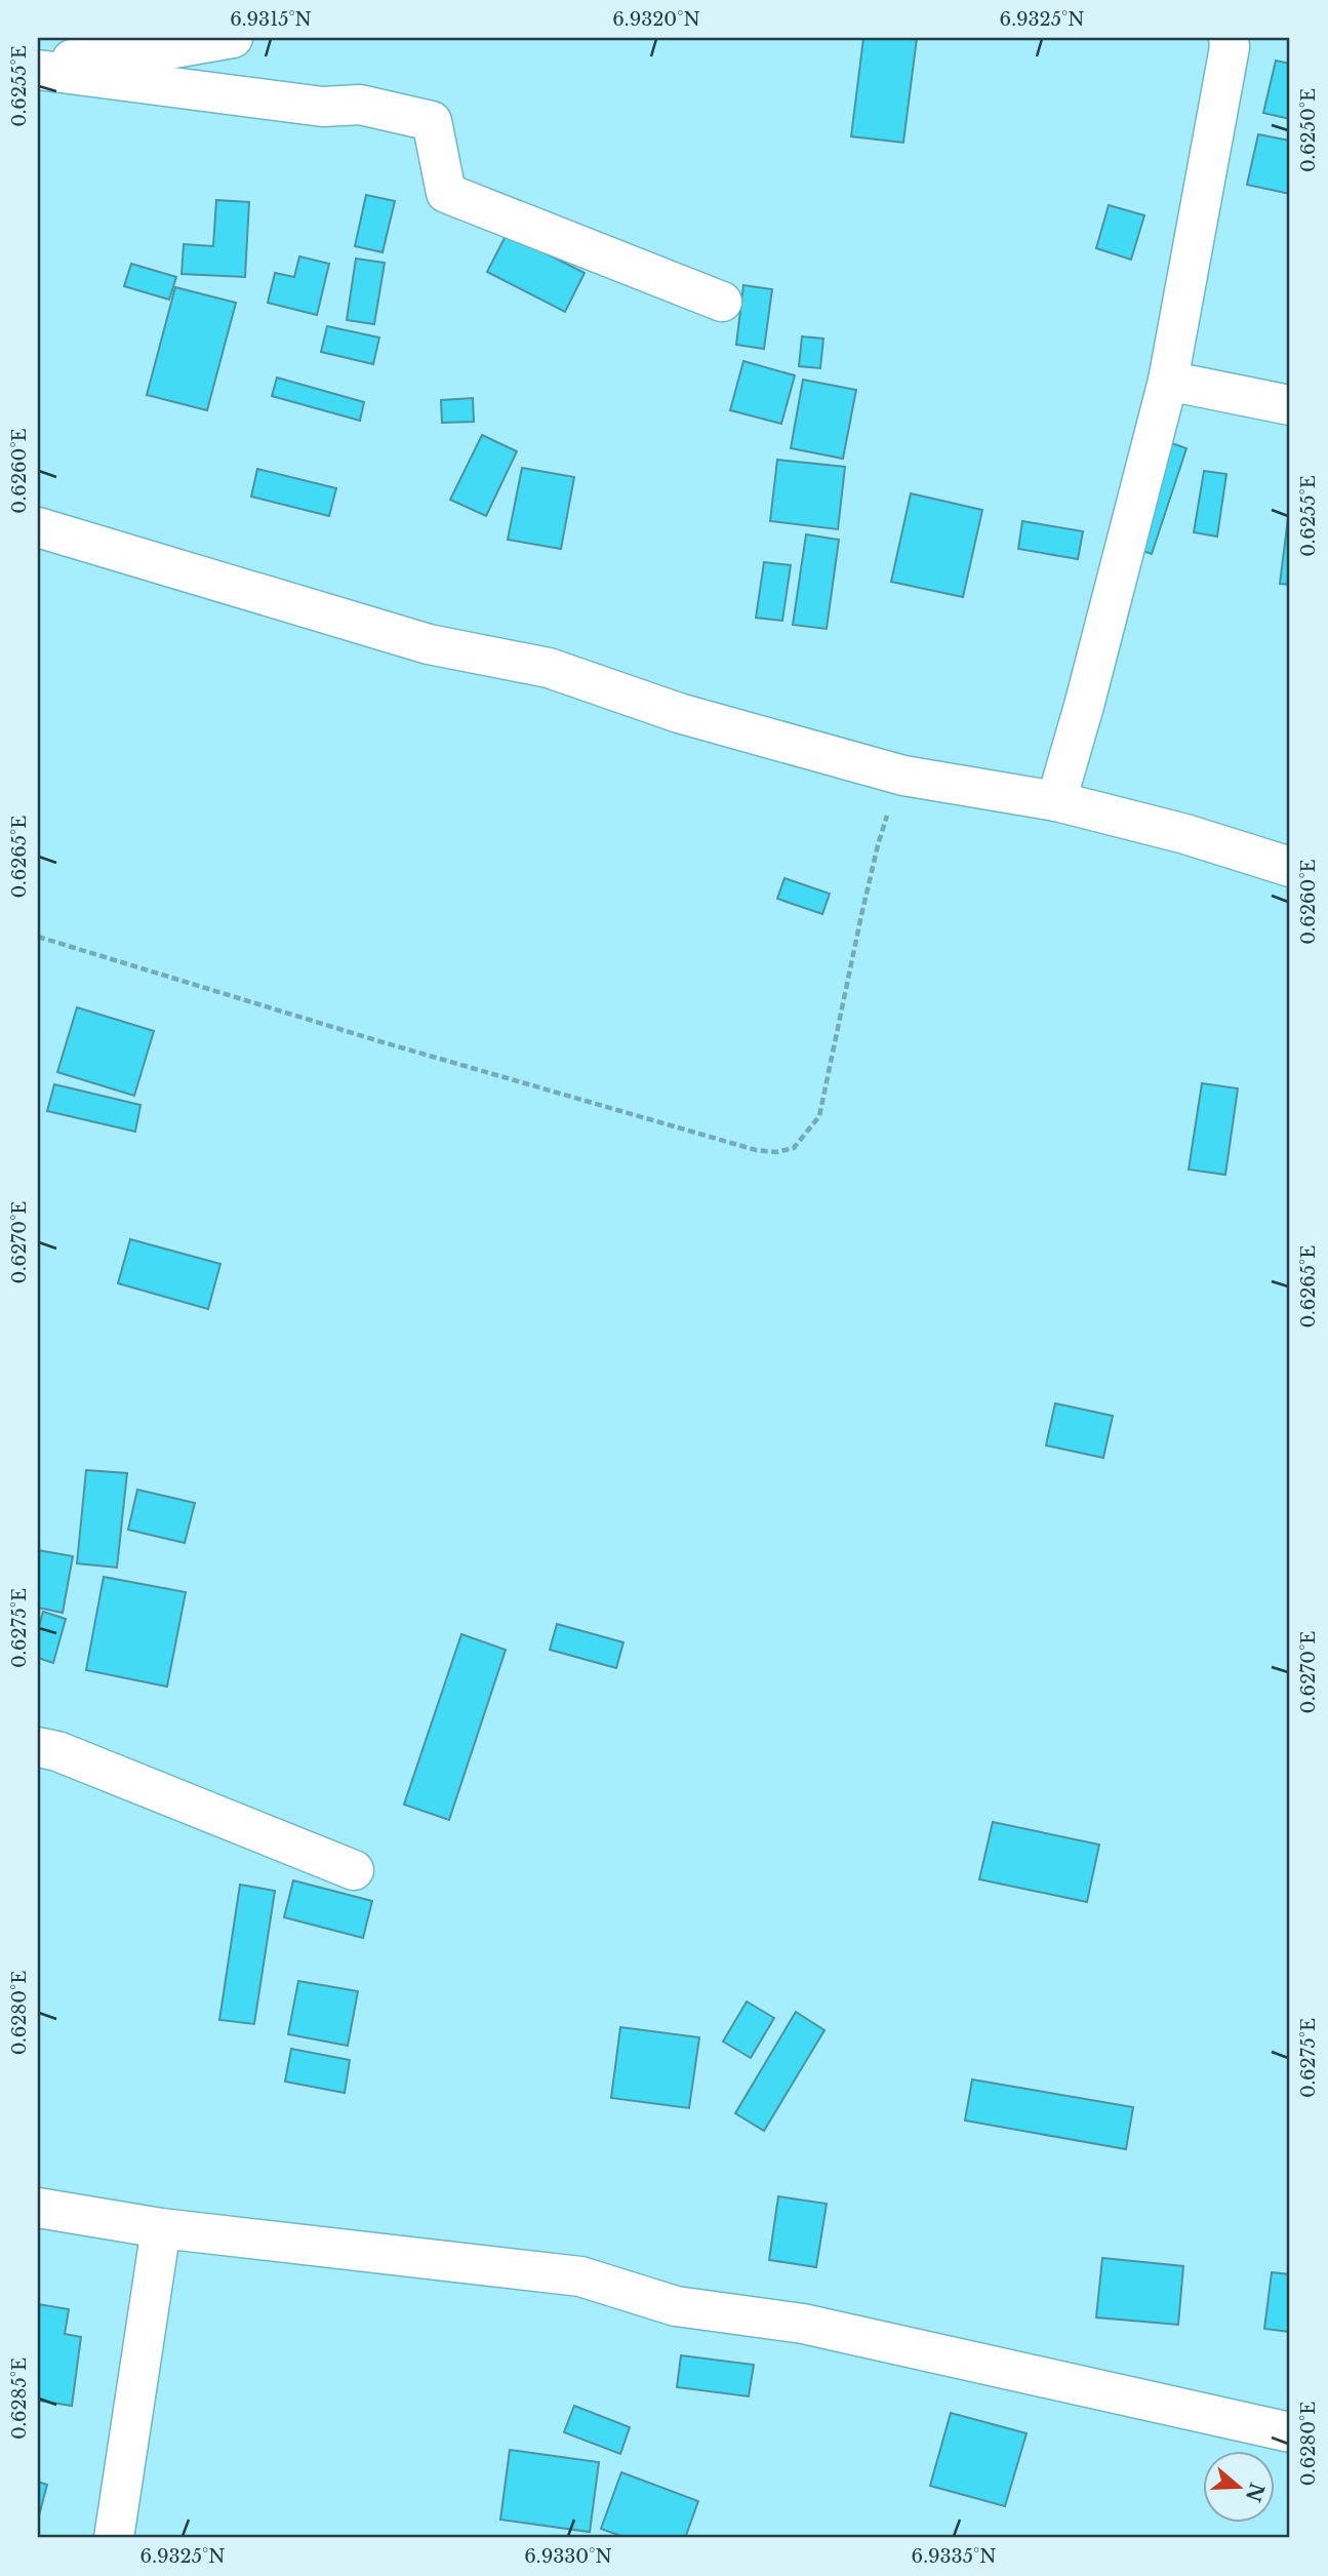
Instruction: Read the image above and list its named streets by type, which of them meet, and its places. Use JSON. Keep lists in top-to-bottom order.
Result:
{
  "north": "right",
  "coordinates": [
    "6.9315°N",
    "6.9320°N",
    "6.9325°N",
    "0.6255°E",
    "0.6250°E",
    "0.6260°E",
    "0.6265°E",
    "0.6270°E",
    "0.6275°E",
    "0.6280°E",
    "0.6285°E",
    "6.9330°N",
    "6.9335°N"
  ]
}
